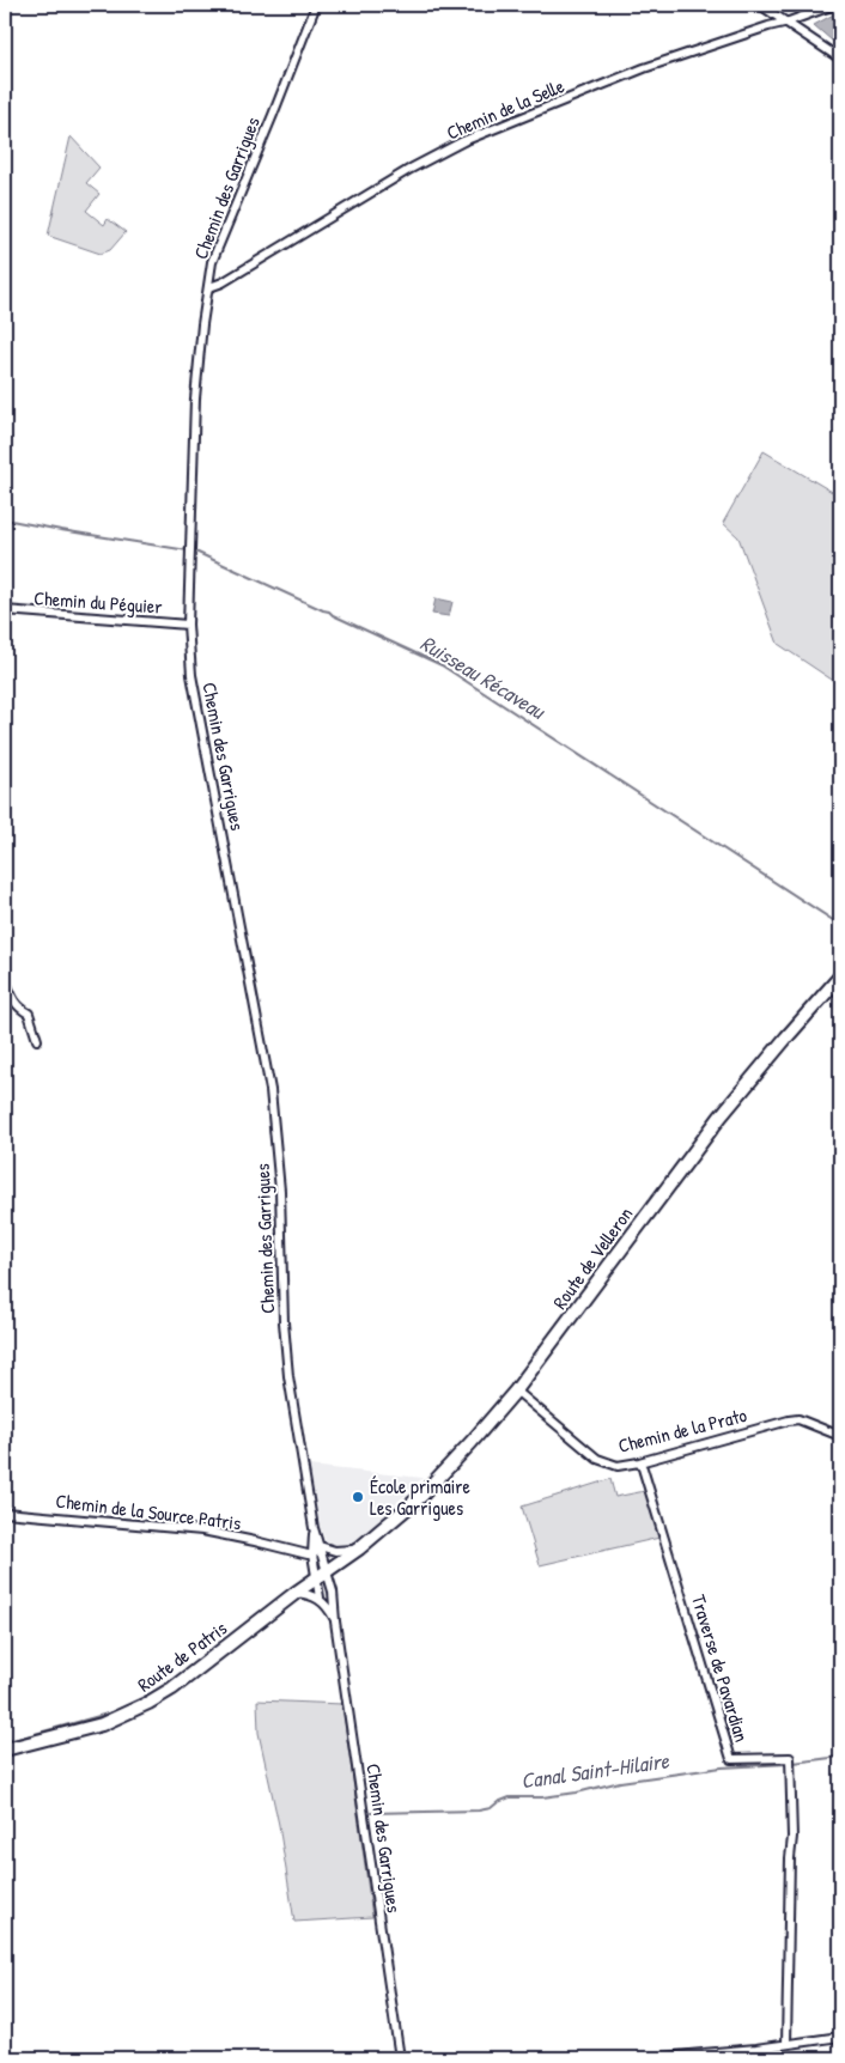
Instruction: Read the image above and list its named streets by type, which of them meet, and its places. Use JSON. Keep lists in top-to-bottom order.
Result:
{
  "streets": {
    "main road": ["Route de Velleron", "Route de Patris"],
    "street": [
      "Chemin de la Selle",
      "Chemin des Garrigues",
      "Chemin du Péguier",
      "Chemin de la Prato",
      "Chemin de la Source Patris",
      "Traverse de Pavardian"
    ]
  },
  "crossings": [
    ["Chemin de la Selle", "Chemin des Garrigues"],
    ["Chemin des Garrigues", "Chemin du Péguier"],
    ["Chemin des Garrigues", "Chemin de la Source Patris"],
    ["Chemin des Garrigues", "Route de Patris"],
    ["Route de Velleron", "Chemin de la Prato"],
    ["Route de Velleron", "Route de Patris"],
    ["Chemin de la Prato", "Traverse de Pavardian"]
  ],
  "water": ["Ruisseau Récaveau", "Canal Saint-Hilaire"],
  "places": ["École primaire Les Garrigues"]
}
